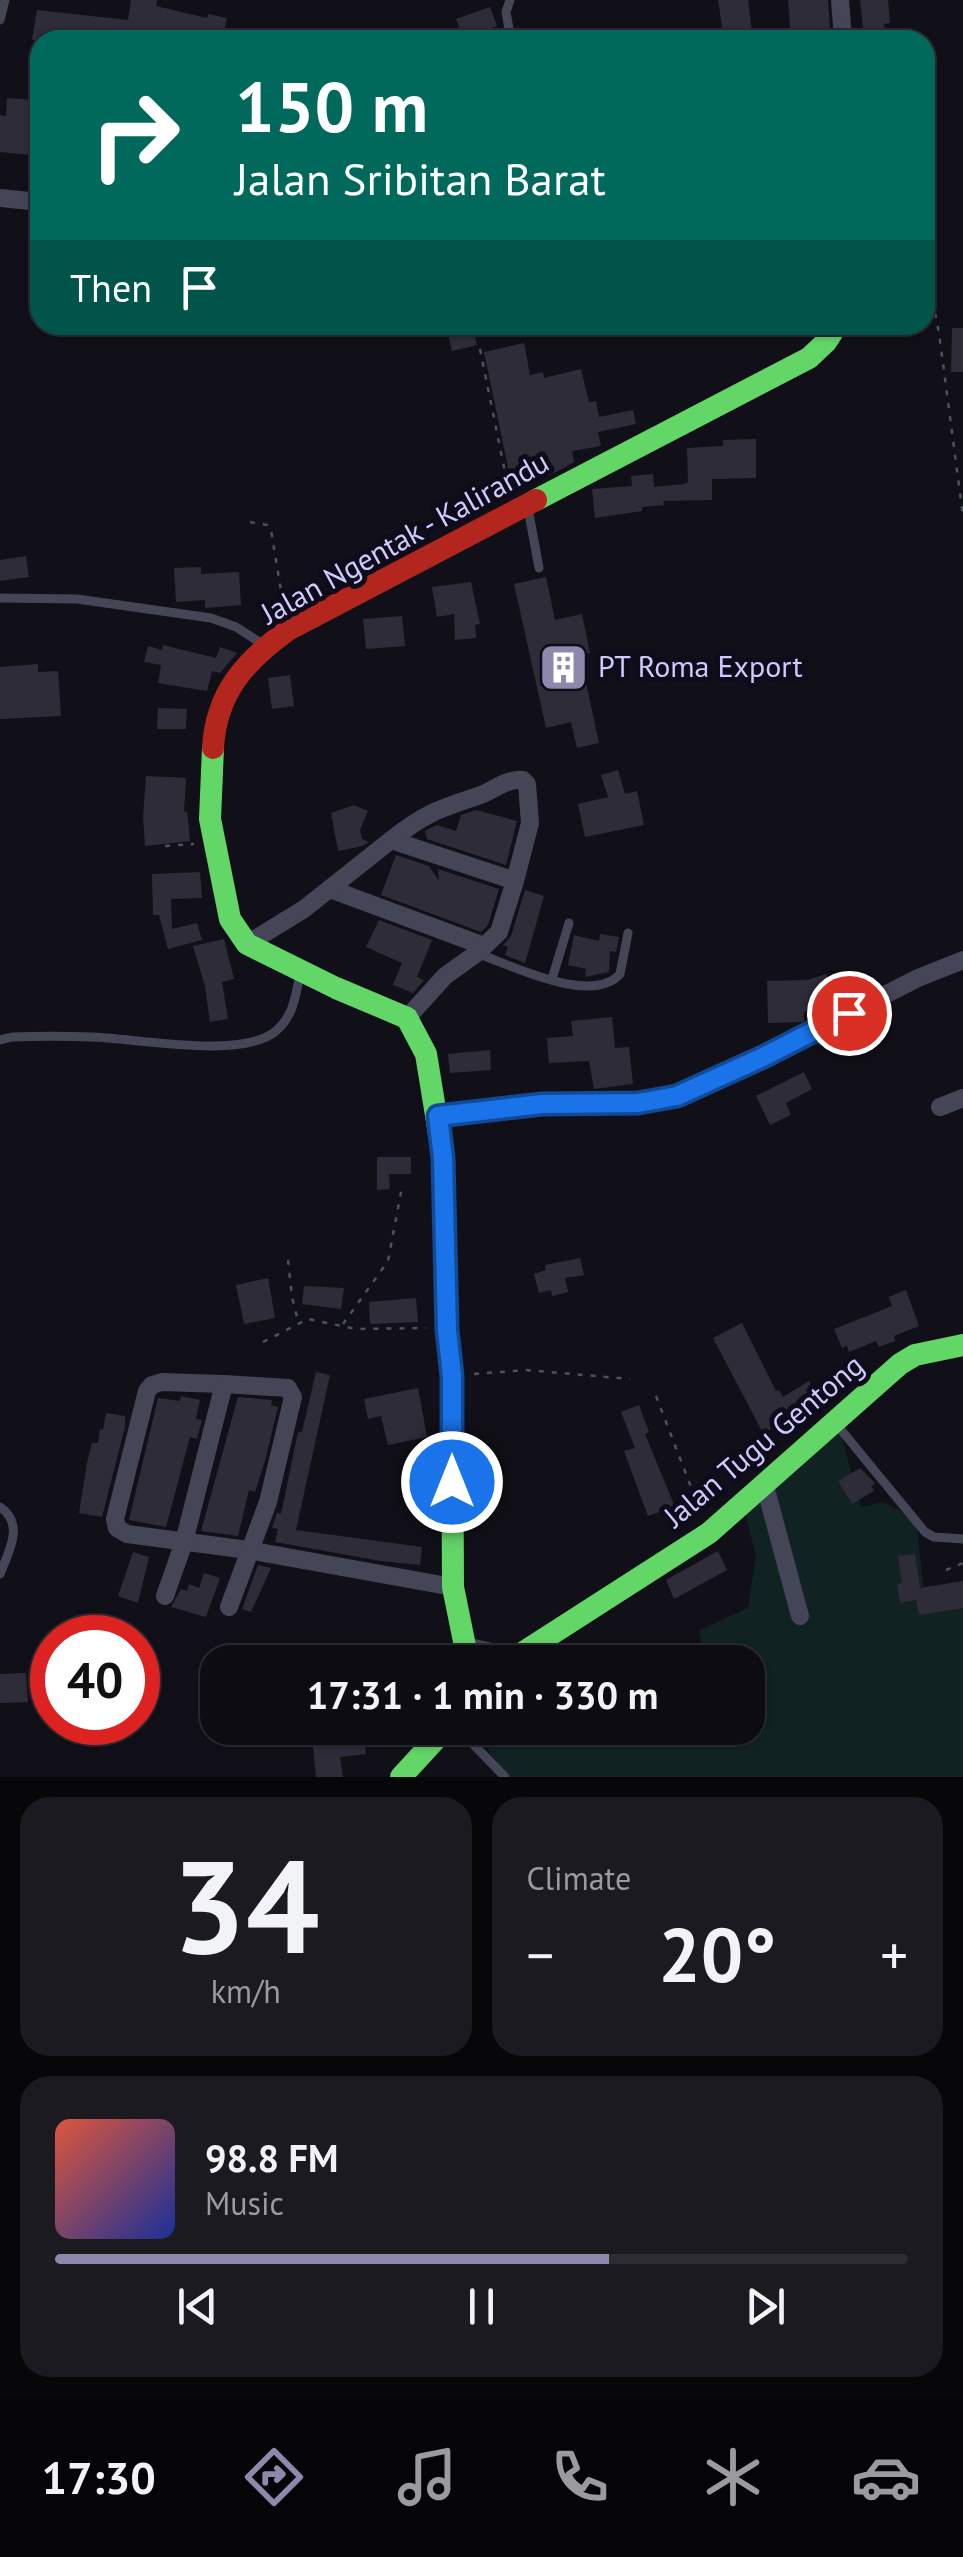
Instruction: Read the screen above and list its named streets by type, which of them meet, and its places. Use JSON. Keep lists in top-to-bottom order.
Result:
{
  "streets": {
    "street": ["Jalan Ngentak - Kalirandu", "Jalan Tugu Gentong"]
  },
  "places": {
    "building": ["PT Roma Export"]
  },
  "page": {
    "turn": ["150 m", "Jalan Sribitan Barat"],
    "then": "Then",
    "limit": "40",
    "trip": "17:31 · 1 min · 330 m",
    "tile": [
      ["34", "km/h"],
      "Climate"
    ],
    "heat": ["−", "20°", "+"],
    "song": ["98.8 FM", "Music"],
    "tabs": "17:30"
  }
}
